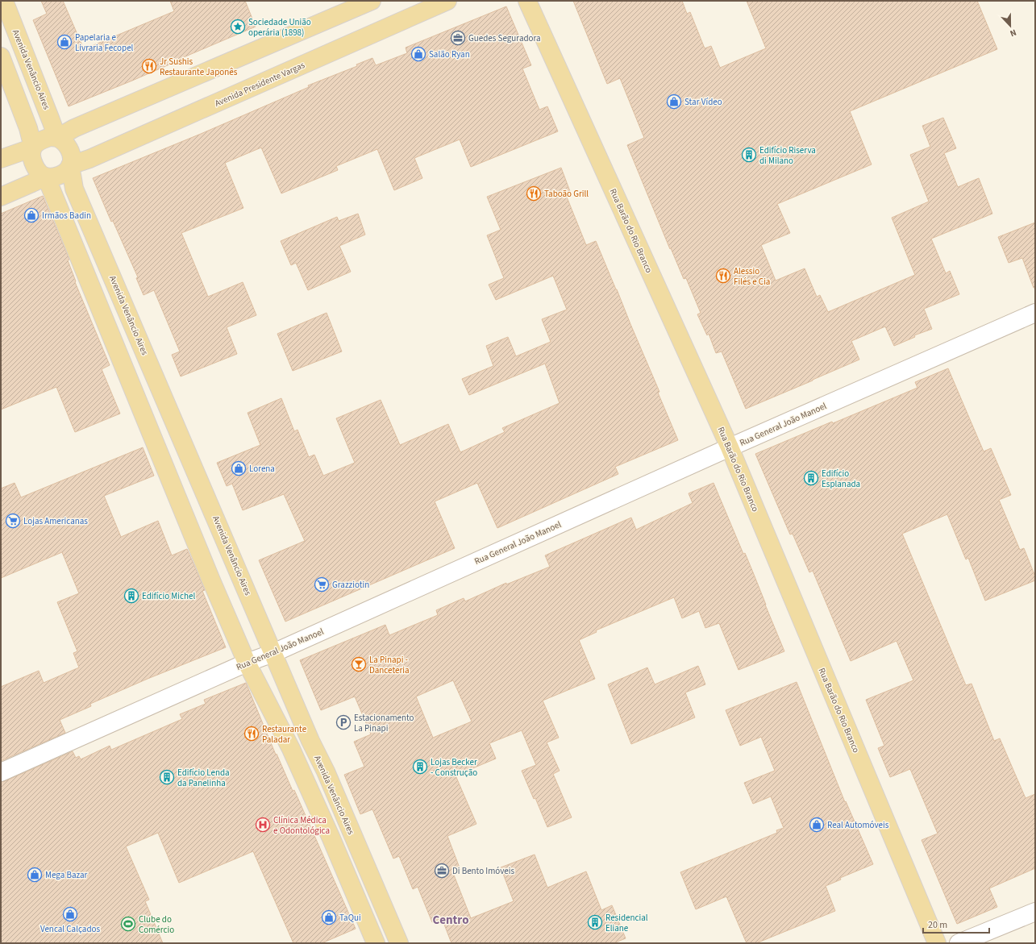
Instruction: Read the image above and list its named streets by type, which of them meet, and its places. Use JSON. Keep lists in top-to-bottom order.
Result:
{
  "streets": {
    "main road": ["Avenida Venâncio Aires", "Avenida Presidente Vargas", "Rua Barão do Rio Branco"],
    "street": ["Rua General João Manoel"]
  },
  "crossings": [
    ["Avenida Venâncio Aires", "Avenida Presidente Vargas"],
    ["Avenida Venâncio Aires", "Rua General João Manoel"],
    ["Rua Barão do Rio Branco", "Rua General João Manoel"]
  ],
  "districts": ["Centro"],
  "places": {
    "place": ["Sociedade União operária (1898)"],
    "office": ["Guedes Seguradora", "Di Bento Imóveis"],
    "shop": [
      "Papelaria e Livraria Fecopel",
      "Salão Ryan",
      "Star Vídeo",
      "Irmãos Badin",
      "Lorena",
      "Real Automóveis",
      "Mega Bazar",
      "Vencal Calçados",
      "TaQui"
    ],
    "restaurant": [
      "Jr Sushis Restaurante Japonês",
      "Taboão Grill",
      "Alessio Filés e Cia",
      "Restaurante Paladar"
    ],
    "building": [
      "Edifício Riserva di Milano",
      "Edifício Esplanada",
      "Edifício Michel",
      "Lojas Becker - Construção",
      "Edifício Lenda da Panelinha",
      "Residencial Eliane"
    ],
    "supermarket": ["Lojas Americanas", "Grazziotin"],
    "bar": ["La Pinapi - Danceteria"],
    "parking": ["Estacionamento La Pinapi"],
    "hospital": ["Clínica Médica e Odontológica"],
    "sports": ["Clube do Comércio"]
  },
  "scale_bar": "20 m",
  "north": "bottom"
}
